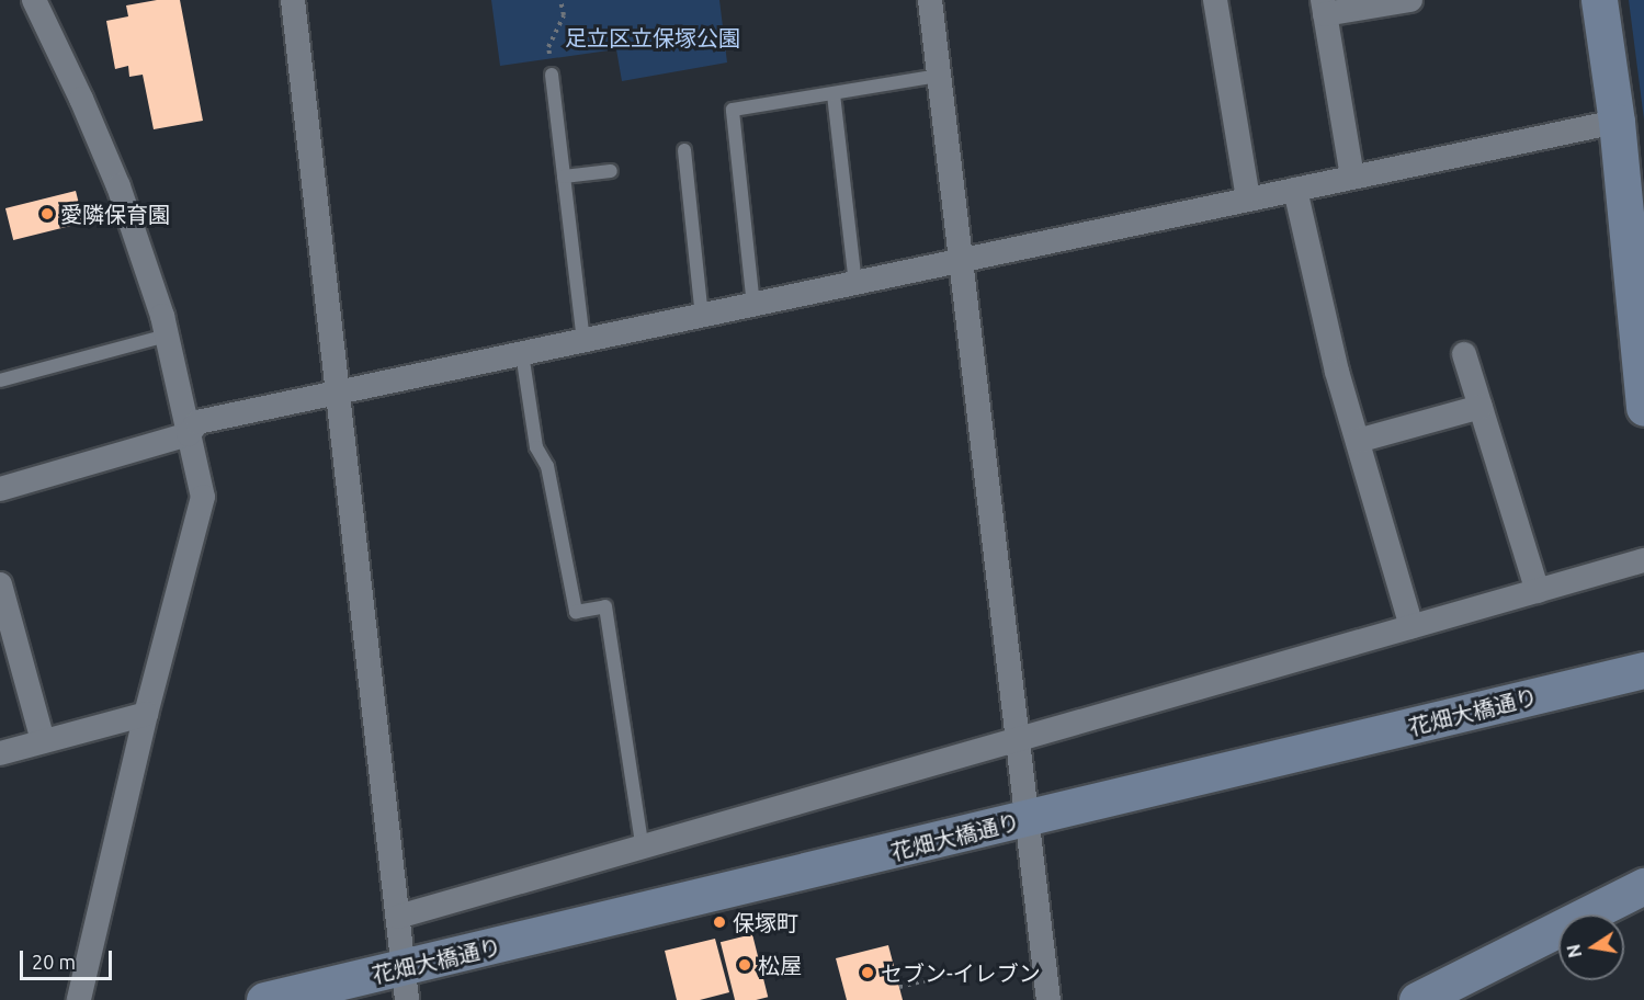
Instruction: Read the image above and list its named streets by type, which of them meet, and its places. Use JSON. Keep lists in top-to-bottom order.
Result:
{
  "streets": {
    "street": ["花畑大橋通り"]
  },
  "parks": ["足立区立保塚公園"],
  "places": [
    "愛隣保育園",
    "保塚町",
    "松屋",
    "セブン-イレブン"
  ],
  "scale_bar": "20 m",
  "north": "left"
}
